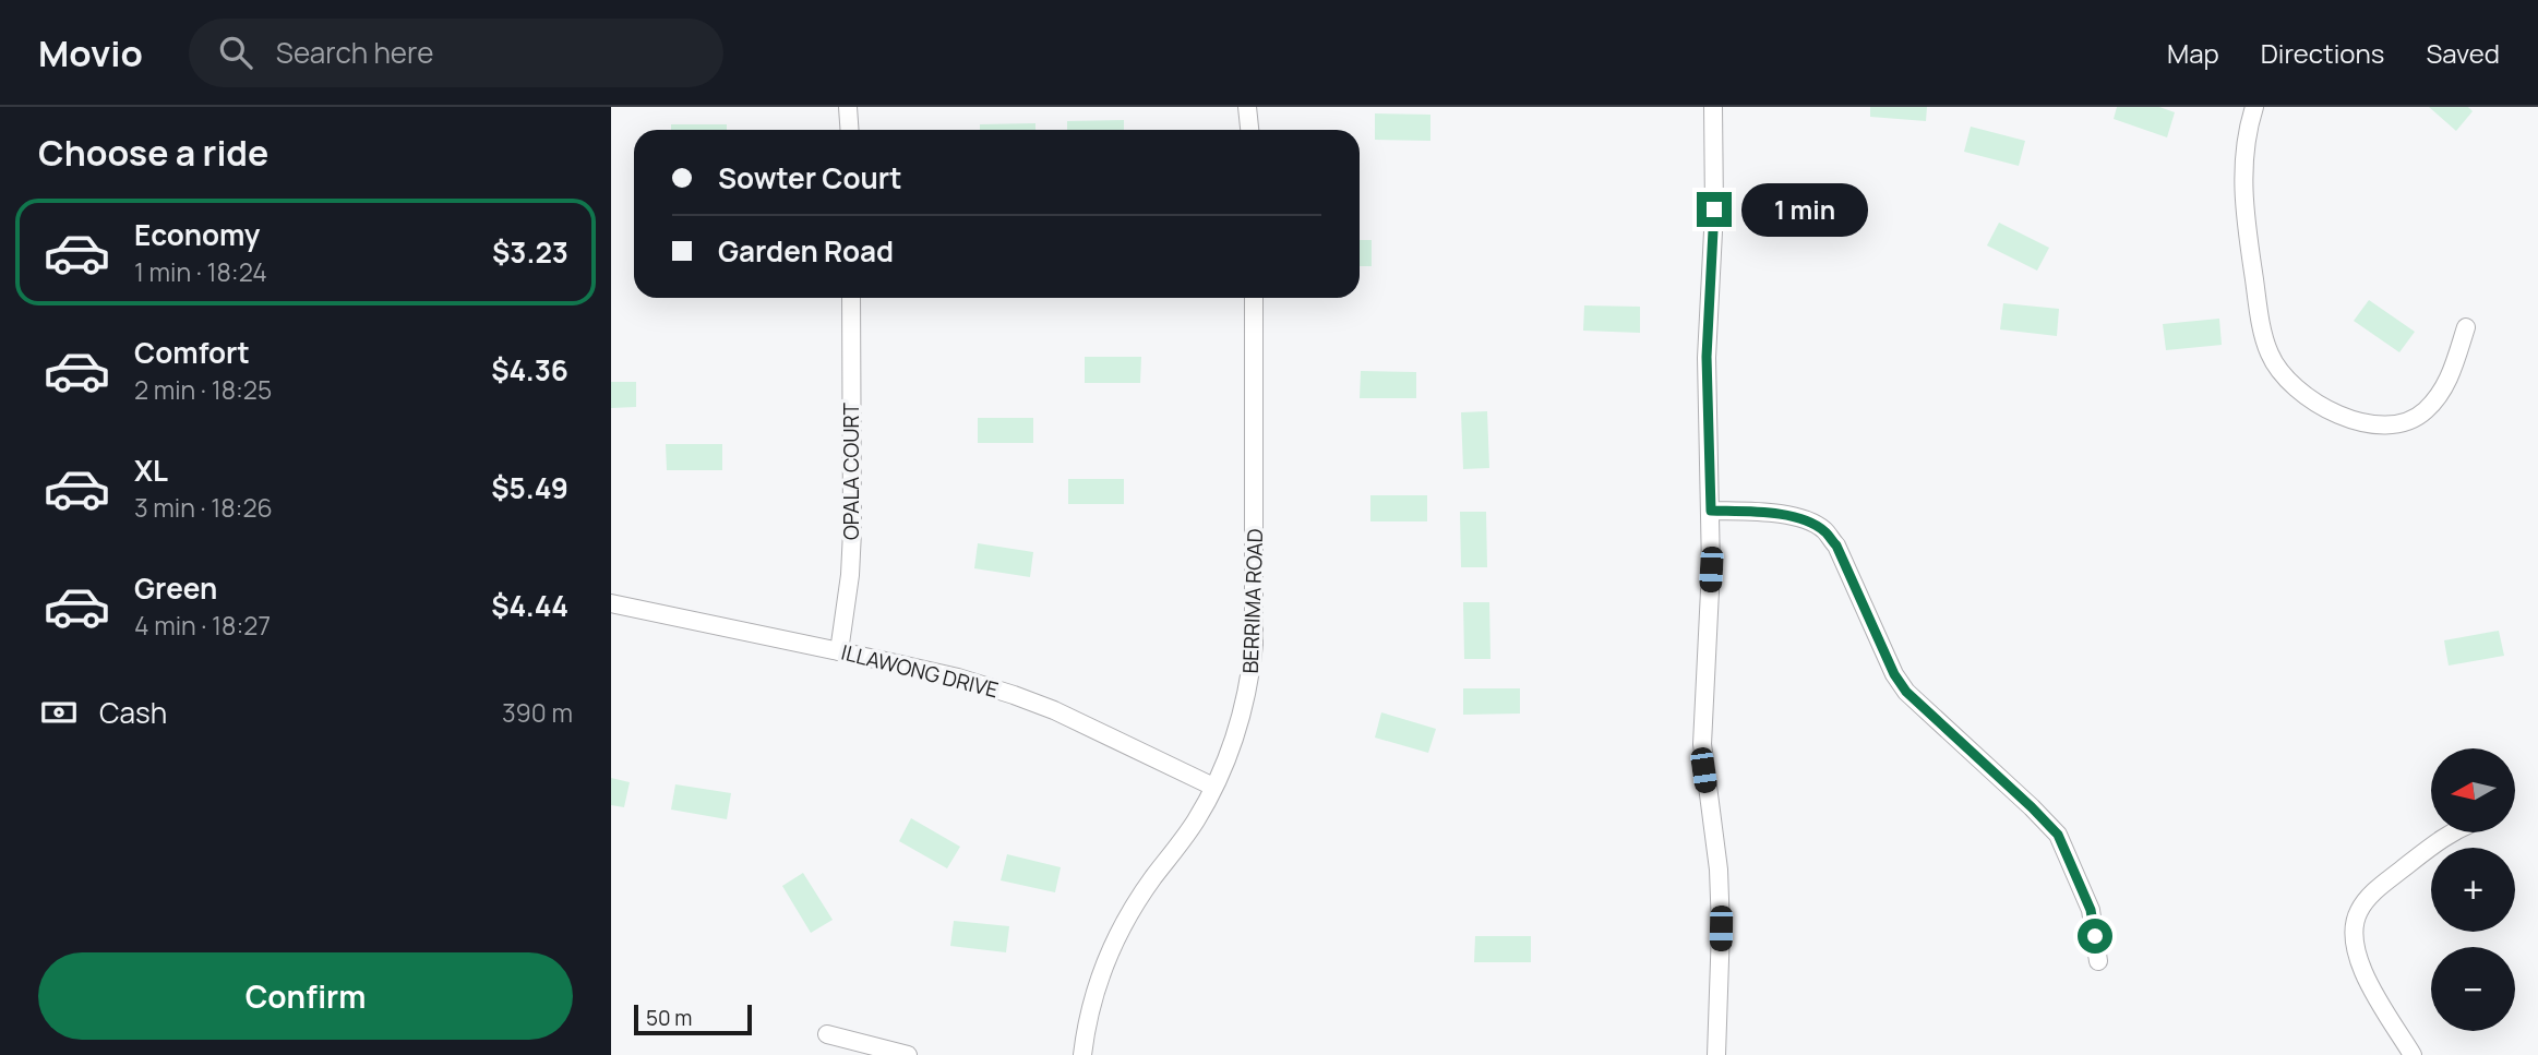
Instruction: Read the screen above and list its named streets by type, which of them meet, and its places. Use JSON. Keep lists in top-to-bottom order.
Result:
{
  "streets": {
    "street": ["OPALA COURT", "BERRIMA ROAD", "ILLAWONG DRIVE"]
  },
  "crossings": [
    ["OPALA COURT", "ILLAWONG DRIVE"],
    ["BERRIMA ROAD", "ILLAWONG DRIVE"]
  ],
  "scale_bar": "50 m",
  "north": "left",
  "page": {
    "header": "Movio",
    "search": "Search here",
    "nav": ["Map", "Directions", "Saved"],
    "heading": "Choose a ride",
    "banner": ["Sowter Court", "Garden Road"],
    "bubble": "1 min",
    "list": [
      {
        "name": "Economy",
        "note": "1 min · 18:24",
        "value": "$3.23"
      },
      {
        "name": "Comfort",
        "note": "2 min · 18:25",
        "value": "$4.36"
      },
      {
        "name": "XL",
        "note": "3 min · 18:26",
        "value": "$5.49"
      },
      {
        "name": "Green",
        "note": "4 min · 18:27",
        "value": "$4.44"
      }
    ],
    "pay": ["Cash", "390 m"],
    "map_buttons": ["+", "−"],
    "buttons": "Confirm",
    "scale": "50 m"
  }
}
